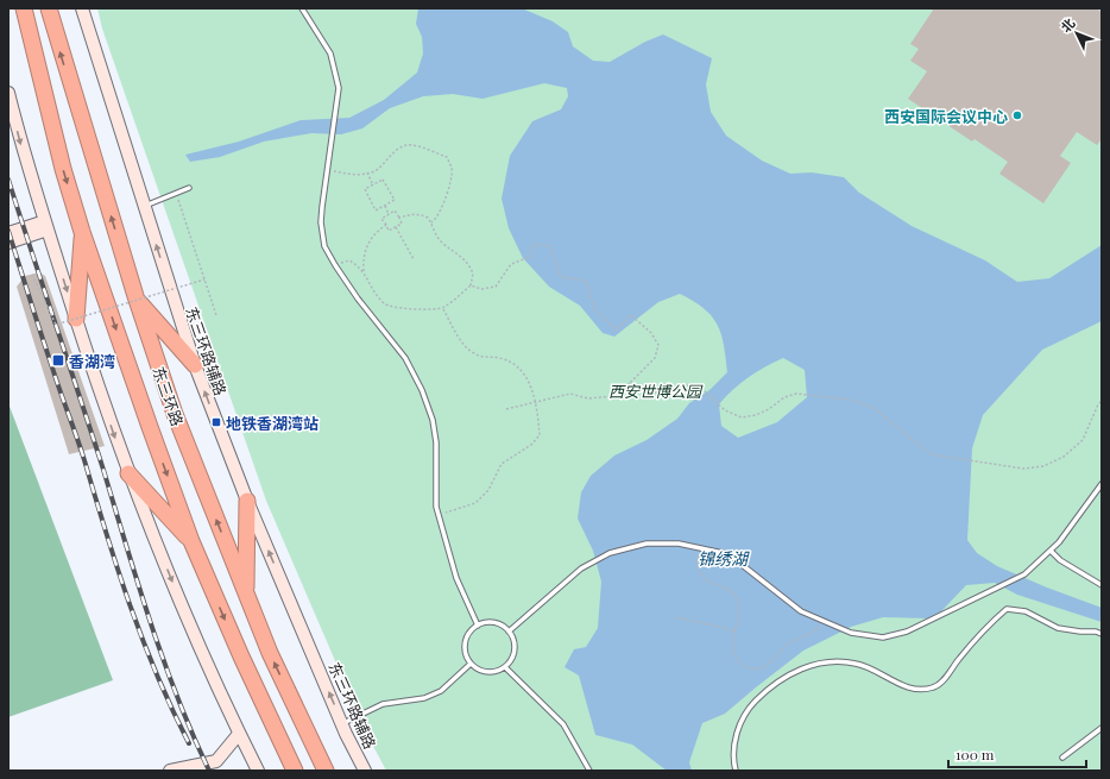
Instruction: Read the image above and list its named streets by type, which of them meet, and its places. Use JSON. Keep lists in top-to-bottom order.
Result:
{
  "streets": {
    "highway": ["东三环路"],
    "main road": ["东三环路辅路"]
  },
  "water": ["锦绣湖"],
  "parks": ["西安世博公园"],
  "places": {
    "other": ["西安国际会议中心"],
    "transit": ["香湖湾", "地铁香湖湾站"]
  },
  "scale_bar": "100 m",
  "north": "top left"
}
